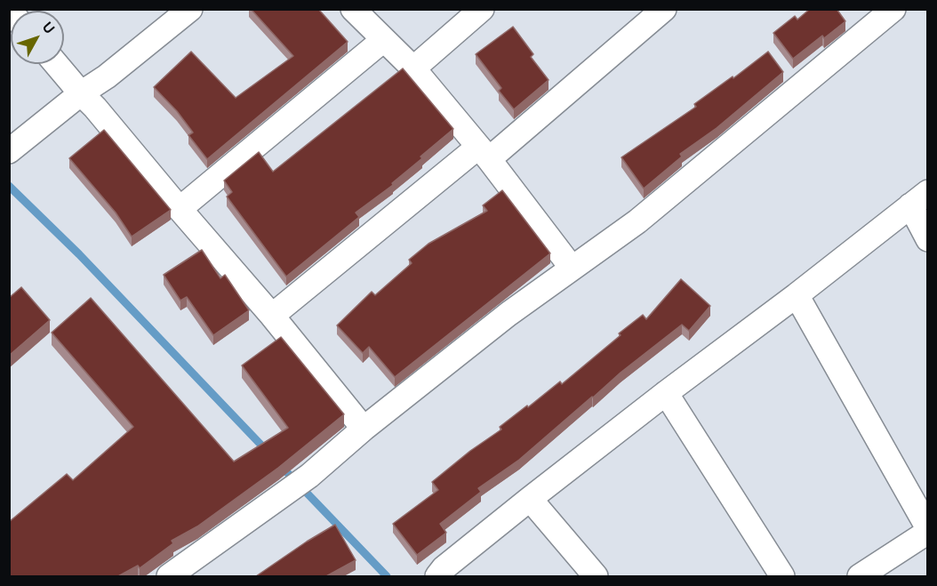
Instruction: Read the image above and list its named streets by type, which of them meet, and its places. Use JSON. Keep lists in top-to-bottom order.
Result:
{
  "north": "top right"
}
